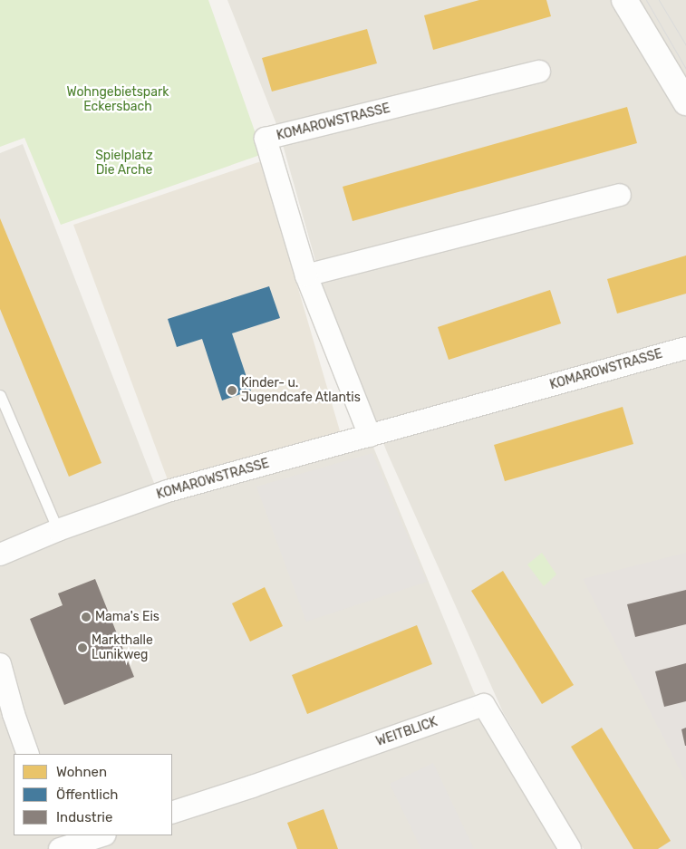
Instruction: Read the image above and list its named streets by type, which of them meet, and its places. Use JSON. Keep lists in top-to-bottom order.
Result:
{
  "streets": {
    "street": ["KOMAROWSTRASSE", "WEITBLICK"]
  },
  "parks": ["Wohngebietspark Eckersbach", "Spielplatz Die Arche"],
  "places": ["Kinder- u. Jugendcafe Atlantis", "Mama's Eis", "Markthalle Lunikweg"],
  "legend": ["Wohnen", "Öffentlich", "Industrie"]
}
